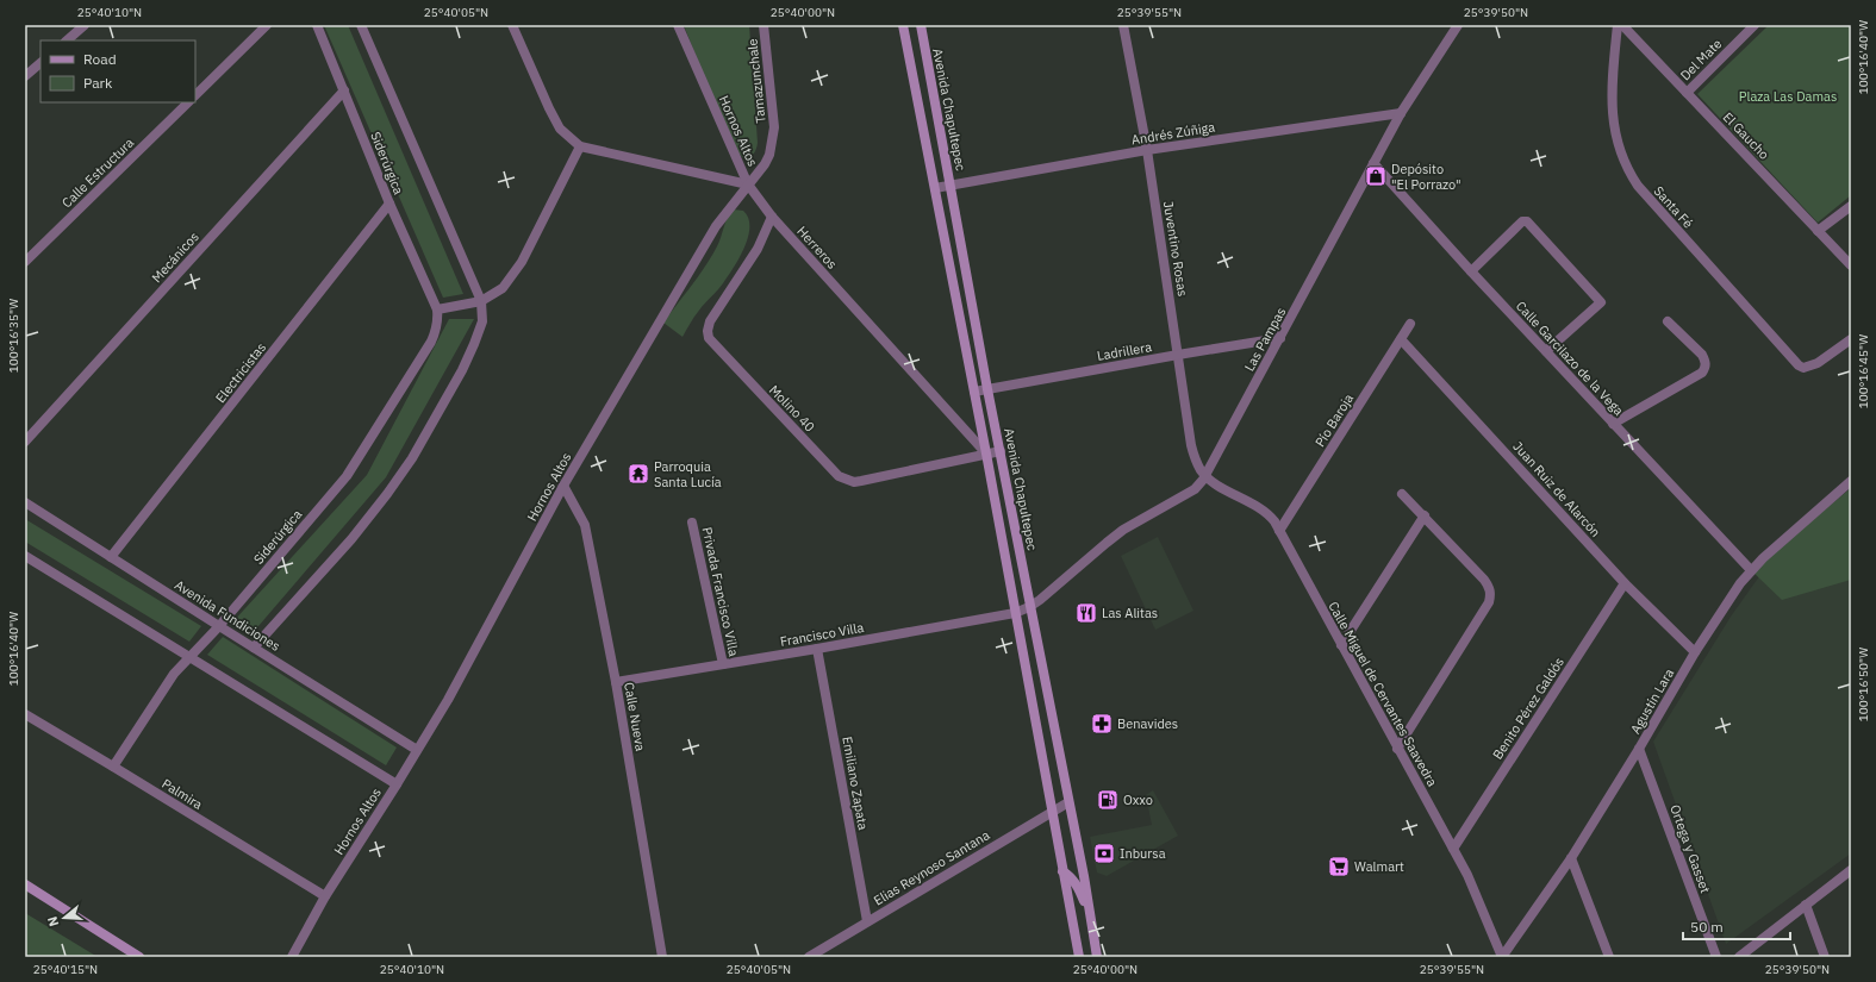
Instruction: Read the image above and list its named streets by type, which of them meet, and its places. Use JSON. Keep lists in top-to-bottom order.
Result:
{
  "streets": {
    "main road": ["Avenida Chapultepec"],
    "street": [
      "Del Mate",
      "Tamazunchale",
      "Hornos Altos",
      "Andrés Zúñiga",
      "El Gaucho",
      "Siderúrgica",
      "Calle Estructura",
      "Santa Fé",
      "Herreros",
      "Juventino Rosas",
      "Mecánicos",
      "Las Pampas",
      "Ladrillera",
      "Calle Garcilazo de la Vega",
      "Electricistas",
      "Molino 40",
      "Pío Baroja",
      "Juan Ruiz de Alarcón",
      "Privada Francisco Villa",
      "Avenida Fundiciones",
      "Francisco Villa",
      "Calle Miguel de Cervantes Saavedra",
      "Agustín Lara",
      "Benito Pérez Galdós",
      "Calle Nueva",
      "Emiliano Zapata",
      "Palmira",
      "Ortega y Gasset",
      "Elias Reynoso Santana"
    ]
  },
  "crossings": [
    ["Del Mate", "El Gaucho"],
    ["Tamazunchale", "Hornos Altos"],
    ["Tamazunchale", "Herreros"],
    ["Avenida Chapultepec", "Andrés Zúñiga"],
    ["Avenida Chapultepec", "Las Pampas"],
    ["Avenida Chapultepec", "Ladrillera"],
    ["Avenida Chapultepec", "Molino 40"],
    ["Avenida Chapultepec", "Francisco Villa"],
    ["Avenida Chapultepec", "Elias Reynoso Santana"],
    ["Hornos Altos", "Herreros"],
    ["Hornos Altos", "Avenida Fundiciones"],
    ["Hornos Altos", "Calle Nueva"],
    ["Hornos Altos", "Palmira"],
    ["Andrés Zúñiga", "Juventino Rosas"],
    ["Andrés Zúñiga", "Las Pampas"],
    ["Siderúrgica", "Mecánicos"],
    ["Siderúrgica", "Electricistas"],
    ["Siderúrgica", "Avenida Fundiciones"],
    ["Siderúrgica", "Palmira"],
    ["Herreros", "Molino 40"],
    ["Juventino Rosas", "Las Pampas"],
    ["Juventino Rosas", "Ladrillera"],
    ["Juventino Rosas", "Calle Miguel de Cervantes Saavedra"],
    ["Las Pampas", "Ladrillera"],
    ["Las Pampas", "Calle Garcilazo de la Vega"],
    ["Las Pampas", "Francisco Villa"],
    ["Las Pampas", "Calle Miguel de Cervantes Saavedra"],
    ["Calle Garcilazo de la Vega", "Agustín Lara"],
    ["Electricistas", "Avenida Fundiciones"],
    ["Pío Baroja", "Juan Ruiz de Alarcón"],
    ["Pío Baroja", "Calle Miguel de Cervantes Saavedra"],
    ["Juan Ruiz de Alarcón", "Agustín Lara"],
    ["Juan Ruiz de Alarcón", "Benito Pérez Galdós"],
    ["Privada Francisco Villa", "Francisco Villa"],
    ["Francisco Villa", "Calle Nueva"],
    ["Francisco Villa", "Emiliano Zapata"],
    ["Calle Miguel de Cervantes Saavedra", "Agustín Lara"],
    ["Calle Miguel de Cervantes Saavedra", "Benito Pérez Galdós"],
    ["Agustín Lara", "Ortega y Gasset"],
    ["Emiliano Zapata", "Elias Reynoso Santana"]
  ],
  "parks": ["Plaza Las Damas"],
  "places": {
    "shop": ["Depósito \"El Porrazo\""],
    "temple": ["Parroquia Santa Lucía"],
    "restaurant": ["Las Alitas"],
    "pharmacy": ["Benavides"],
    "fuel station": ["Oxxo"],
    "bank": ["Inbursa"],
    "supermarket": ["Walmart"]
  },
  "legend": ["Road", "Park"],
  "scale_bar": "50 m",
  "north": "left",
  "coordinates": [
    "25°40'10\"N",
    "25°40'05\"N",
    "25°40'00\"N",
    "25°39'55\"N",
    "25°39'50\"N",
    "100°16'40\"W",
    "100°16'35\"W",
    "100°16'45\"W",
    "100°16'50\"W",
    "25°40'15\"N"
  ]
}
